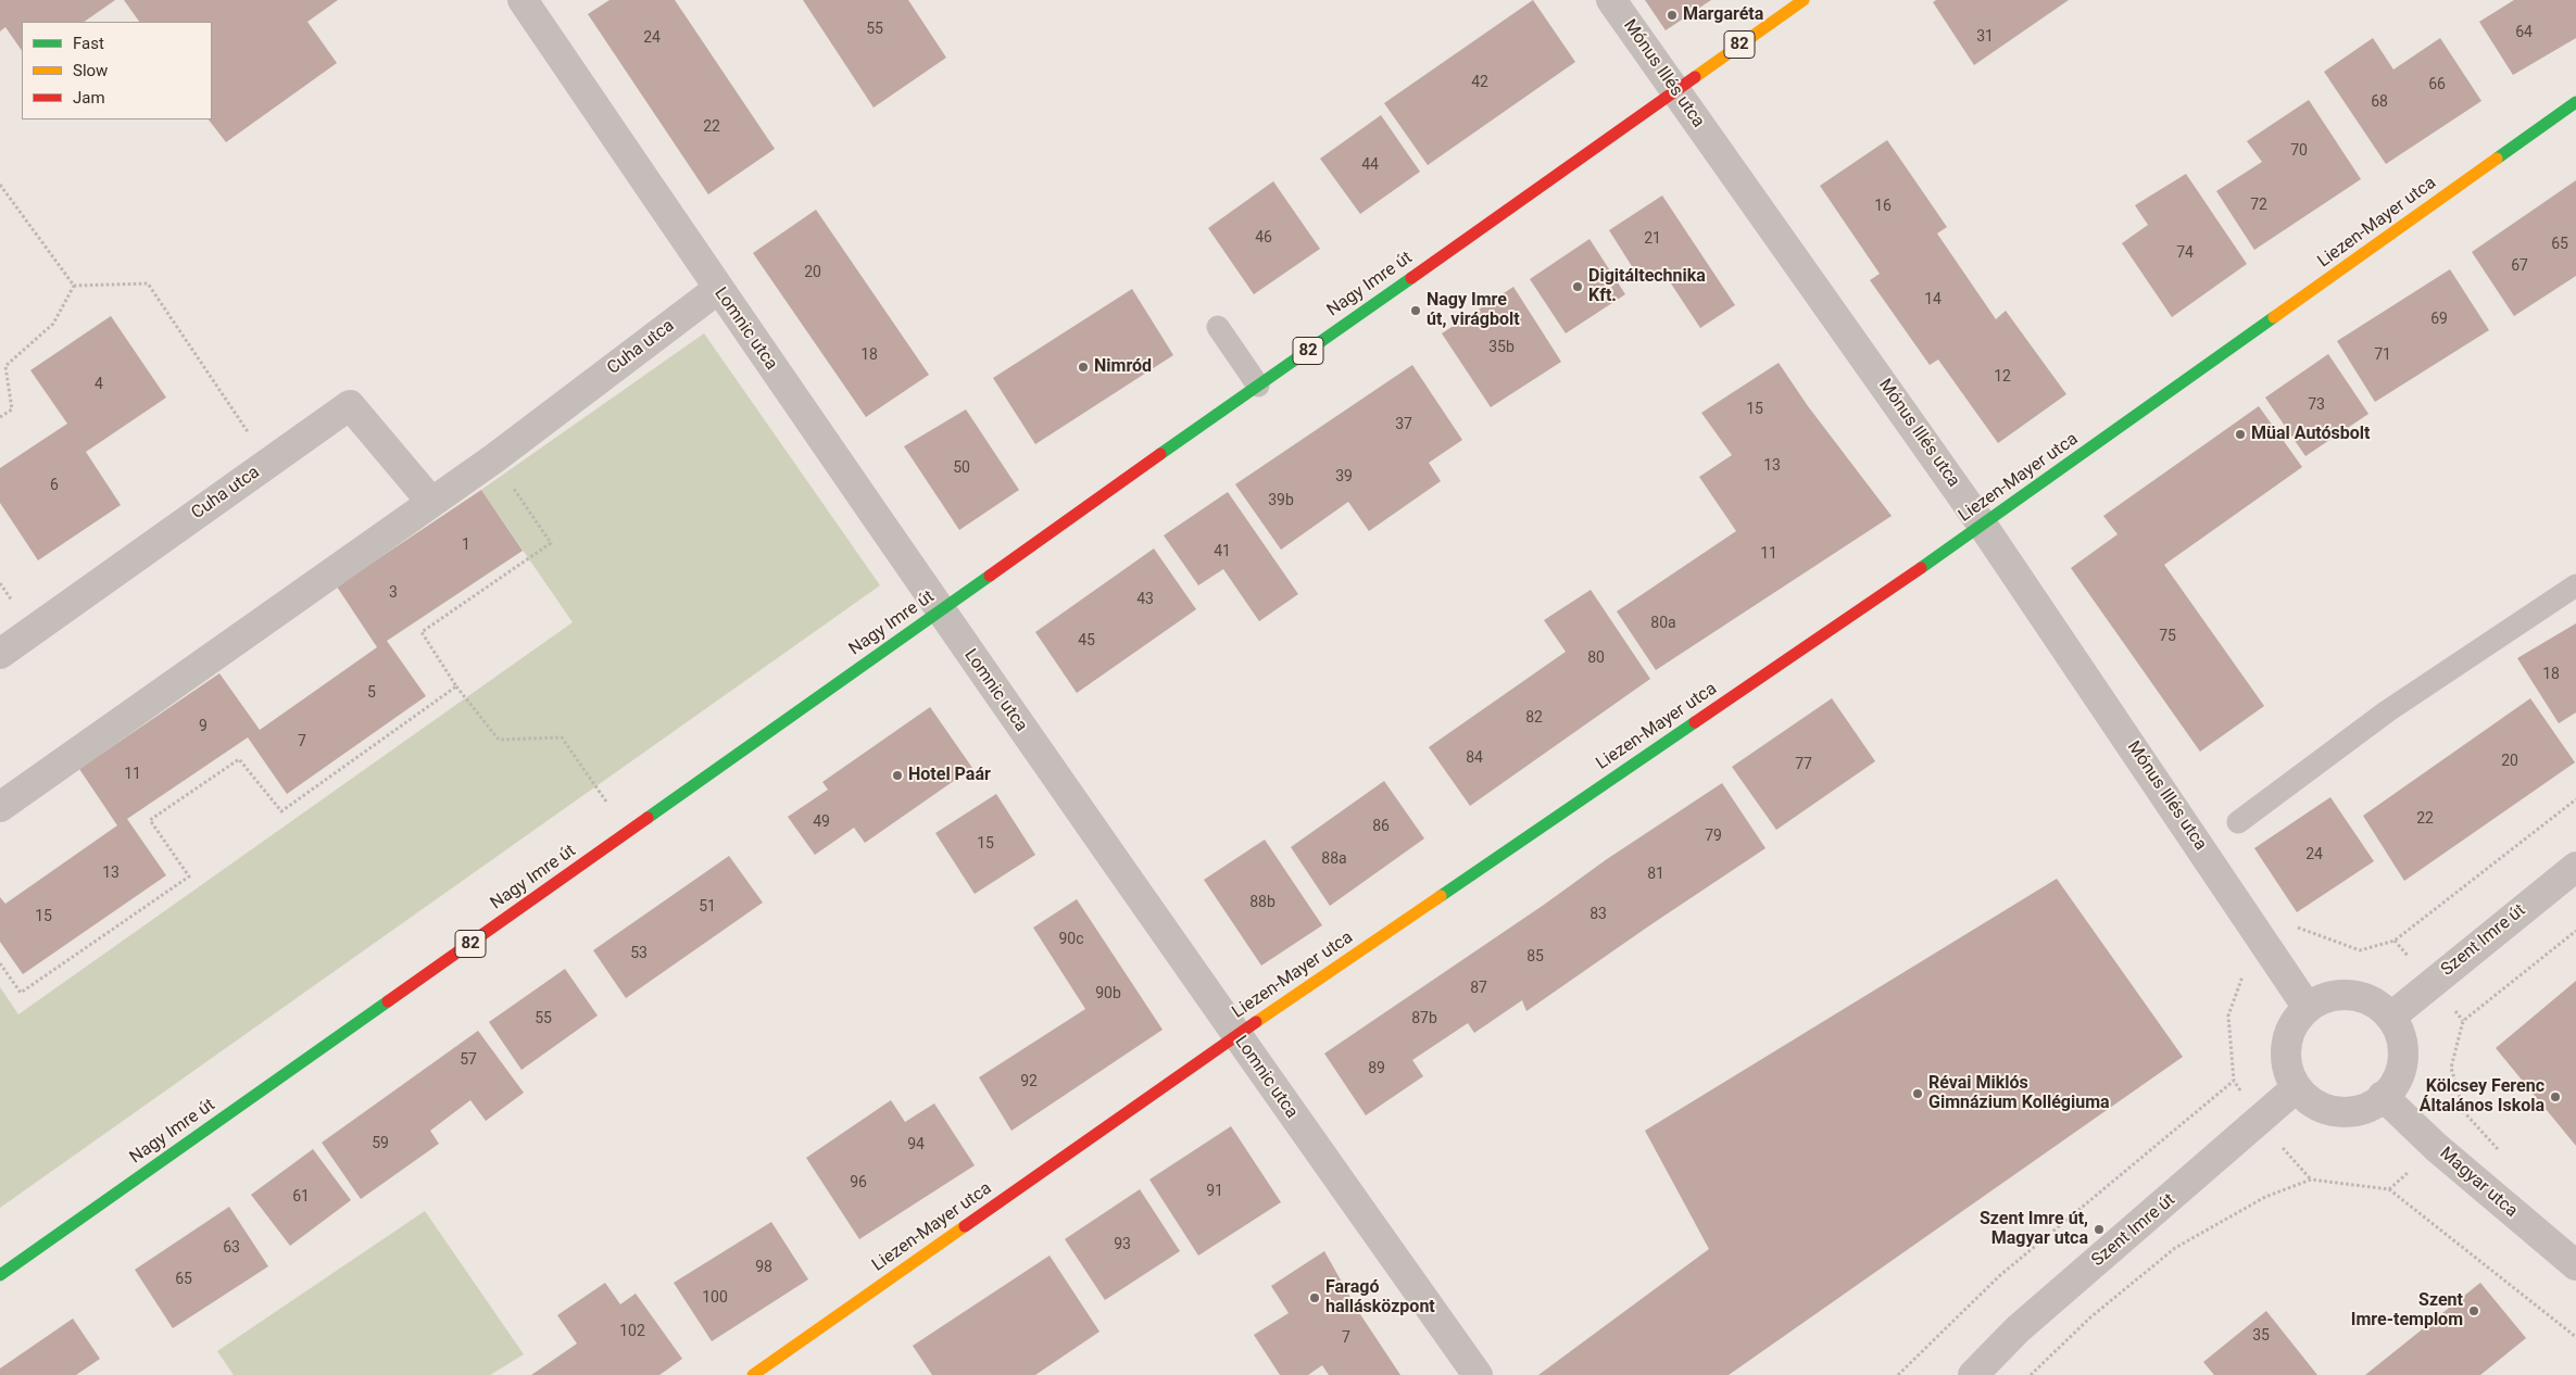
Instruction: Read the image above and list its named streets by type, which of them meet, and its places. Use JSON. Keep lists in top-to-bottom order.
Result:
{
  "streets": {
    "street": [
      "82",
      "Mónus Illés utca",
      "Liezen-Mayer utca",
      "Nagy Imre út",
      "Lomnic utca",
      "Cuha utca",
      "Szent Imre út",
      "Magyar utca"
    ]
  },
  "crossings": [
    ["Mónus Illés utca", "Liezen-Mayer utca"],
    ["Mónus Illés utca", "Nagy Imre út"],
    ["Mónus Illés utca", "Szent Imre út"],
    ["Mónus Illés utca", "Magyar utca"],
    ["Liezen-Mayer utca", "Lomnic utca"],
    ["Nagy Imre út", "Lomnic utca"],
    ["Lomnic utca", "Cuha utca"],
    ["Szent Imre út", "Magyar utca"]
  ],
  "places": [
    "Margaréta",
    "Digitáltechnika Kft.",
    "Nagy Imre út, virágbolt",
    "Nimród",
    "Müal Autósbolt",
    "Hotel Paár",
    "Révai Miklós Gimnázium Kollégiuma",
    "Kölcsey Ferenc Általános Iskola",
    "Szent Imre út, Magyar utca",
    "Faragó hallásközpont",
    "Szent Imre-templom"
  ],
  "house_numbers": [
    "55",
    "64",
    "31",
    "24",
    "42",
    "66",
    "68",
    "22",
    "70",
    "44",
    "72",
    "16",
    "46",
    "21",
    "65",
    "74",
    "67",
    "20",
    "14",
    "69",
    "35b",
    "18",
    "71",
    "12",
    "4",
    "73",
    "15",
    "37",
    "13",
    "50",
    "39",
    "6",
    "39b",
    "1",
    "41",
    "11",
    "3",
    "43",
    "80a",
    "75",
    "45",
    "80",
    "18",
    "5",
    "82",
    "9",
    "7",
    "84",
    "20",
    "77",
    "11",
    "22",
    "49",
    "86",
    "79",
    "15",
    "24",
    "88a",
    "13",
    "81",
    "88b",
    "51",
    "83",
    "15",
    "90c",
    "53",
    "85",
    "87",
    "90b",
    "55",
    "87b",
    "57",
    "89",
    "92",
    "59",
    "94",
    "96",
    "91",
    "61",
    "93",
    "63",
    "98",
    "65",
    "100",
    "102",
    "35",
    "7"
  ],
  "legend": ["Fast", "Slow", "Jam"]
}
